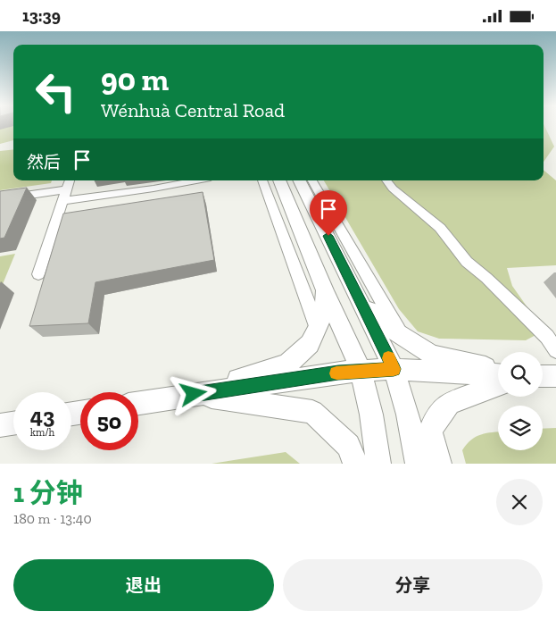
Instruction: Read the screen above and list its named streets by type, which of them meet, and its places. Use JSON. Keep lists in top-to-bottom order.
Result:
{
  "page": {
    "status": "13:39",
    "turn": ["90 m", "Wénhuà Central Road"],
    "then": "然后",
    "speed": "43 km/h",
    "limit": "50",
    "heading": ["1 分钟", "180 m · 13:40"],
    "buttons": ["退出", "分享"]
  }
}
